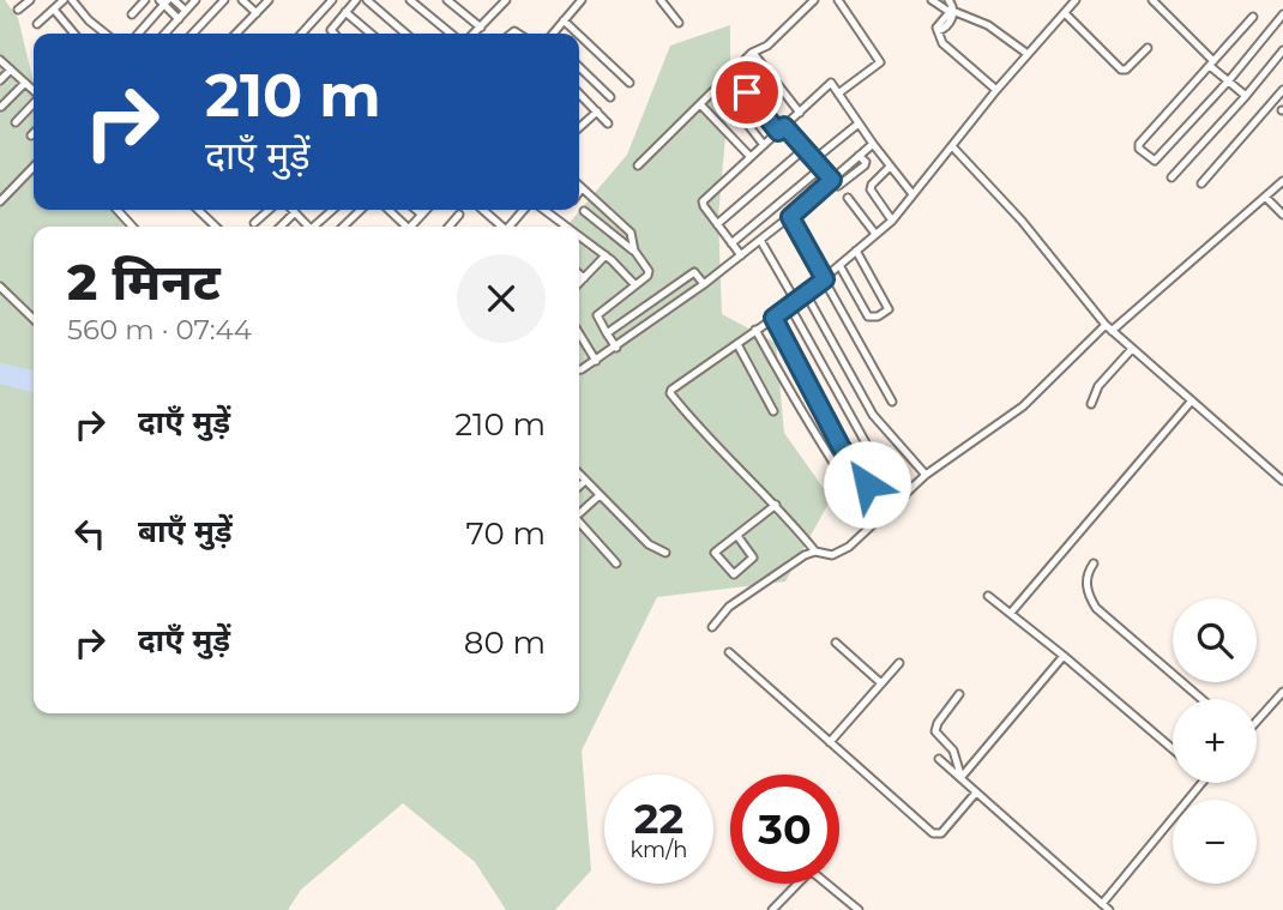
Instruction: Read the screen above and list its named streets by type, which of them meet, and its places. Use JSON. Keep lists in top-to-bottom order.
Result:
{
  "page": {
    "turn": ["210 m", "दाएँ मुड़ें"],
    "heading": ["2 मिनट", "560 m · 07:44"],
    "list": [
      {
        "name": "दाएँ मुड़ें",
        "value": "210 m"
      },
      {
        "name": "बाएँ मुड़ें",
        "value": "70 m"
      },
      {
        "name": "दाएँ मुड़ें",
        "value": "80 m"
      }
    ],
    "map_buttons": ["+", "−"],
    "speed": "22 km/h",
    "limit": "30"
  }
}
